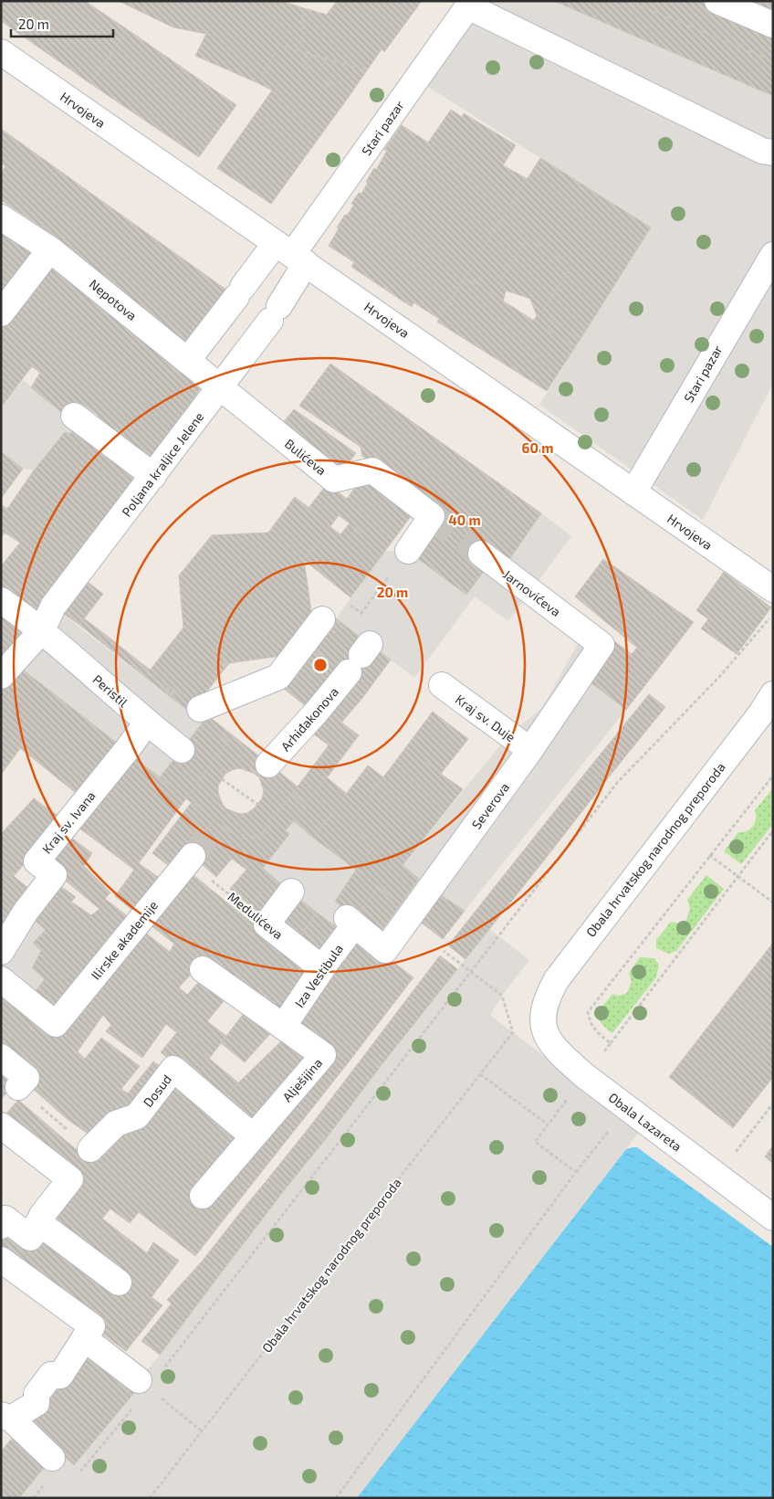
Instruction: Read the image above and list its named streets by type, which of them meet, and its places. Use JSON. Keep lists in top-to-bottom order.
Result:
{
  "streets": {
    "street": [
      "Hrvojeva",
      "Stari pazar",
      "Nepotova",
      "Bulićeva",
      "Poljana kraljice Jelene",
      "Jarnovićeva",
      "Peristil",
      "Kraj sv. Duje",
      "Arhiđakonova",
      "Severova",
      "Kraj sv. Ivana",
      "Obala hrvatskog narodnog preporoda",
      "Medulićeva",
      "Ilirske akademije",
      "Iza Vestibula",
      "Alješijina",
      "Dosud",
      "Obala Lazareta"
    ]
  },
  "crossings": [
    ["Hrvojeva", "Stari pazar"],
    ["Hrvojeva", "Poljana kraljice Jelene"],
    ["Stari pazar", "Poljana kraljice Jelene"],
    ["Nepotova", "Bulićeva"],
    ["Nepotova", "Poljana kraljice Jelene"],
    ["Bulićeva", "Poljana kraljice Jelene"],
    ["Poljana kraljice Jelene", "Peristil"],
    ["Jarnovićeva", "Severova"],
    ["Peristil", "Kraj sv. Ivana"],
    ["Kraj sv. Duje", "Severova"],
    ["Severova", "Iza Vestibula"],
    ["Obala hrvatskog narodnog preporoda", "Obala Lazareta"],
    ["Medulićeva", "Ilirske akademije"],
    ["Medulićeva", "Iza Vestibula"],
    ["Iza Vestibula", "Alješijina"],
    ["Alješijina", "Dosud"]
  ],
  "scale_bar": "20 m",
  "rings": ["60 m", "40 m", "20 m"]
}
